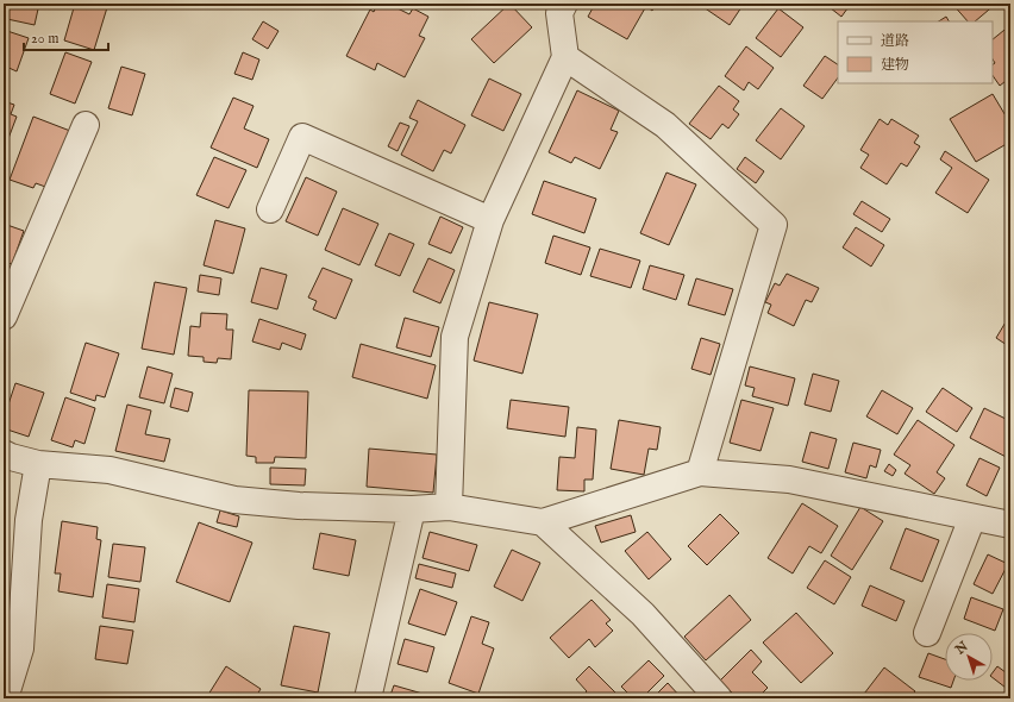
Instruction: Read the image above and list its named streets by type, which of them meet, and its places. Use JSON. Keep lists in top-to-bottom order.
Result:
{
  "legend": ["道路", "建物"],
  "scale_bar": "20 m",
  "north": "top left"
}
